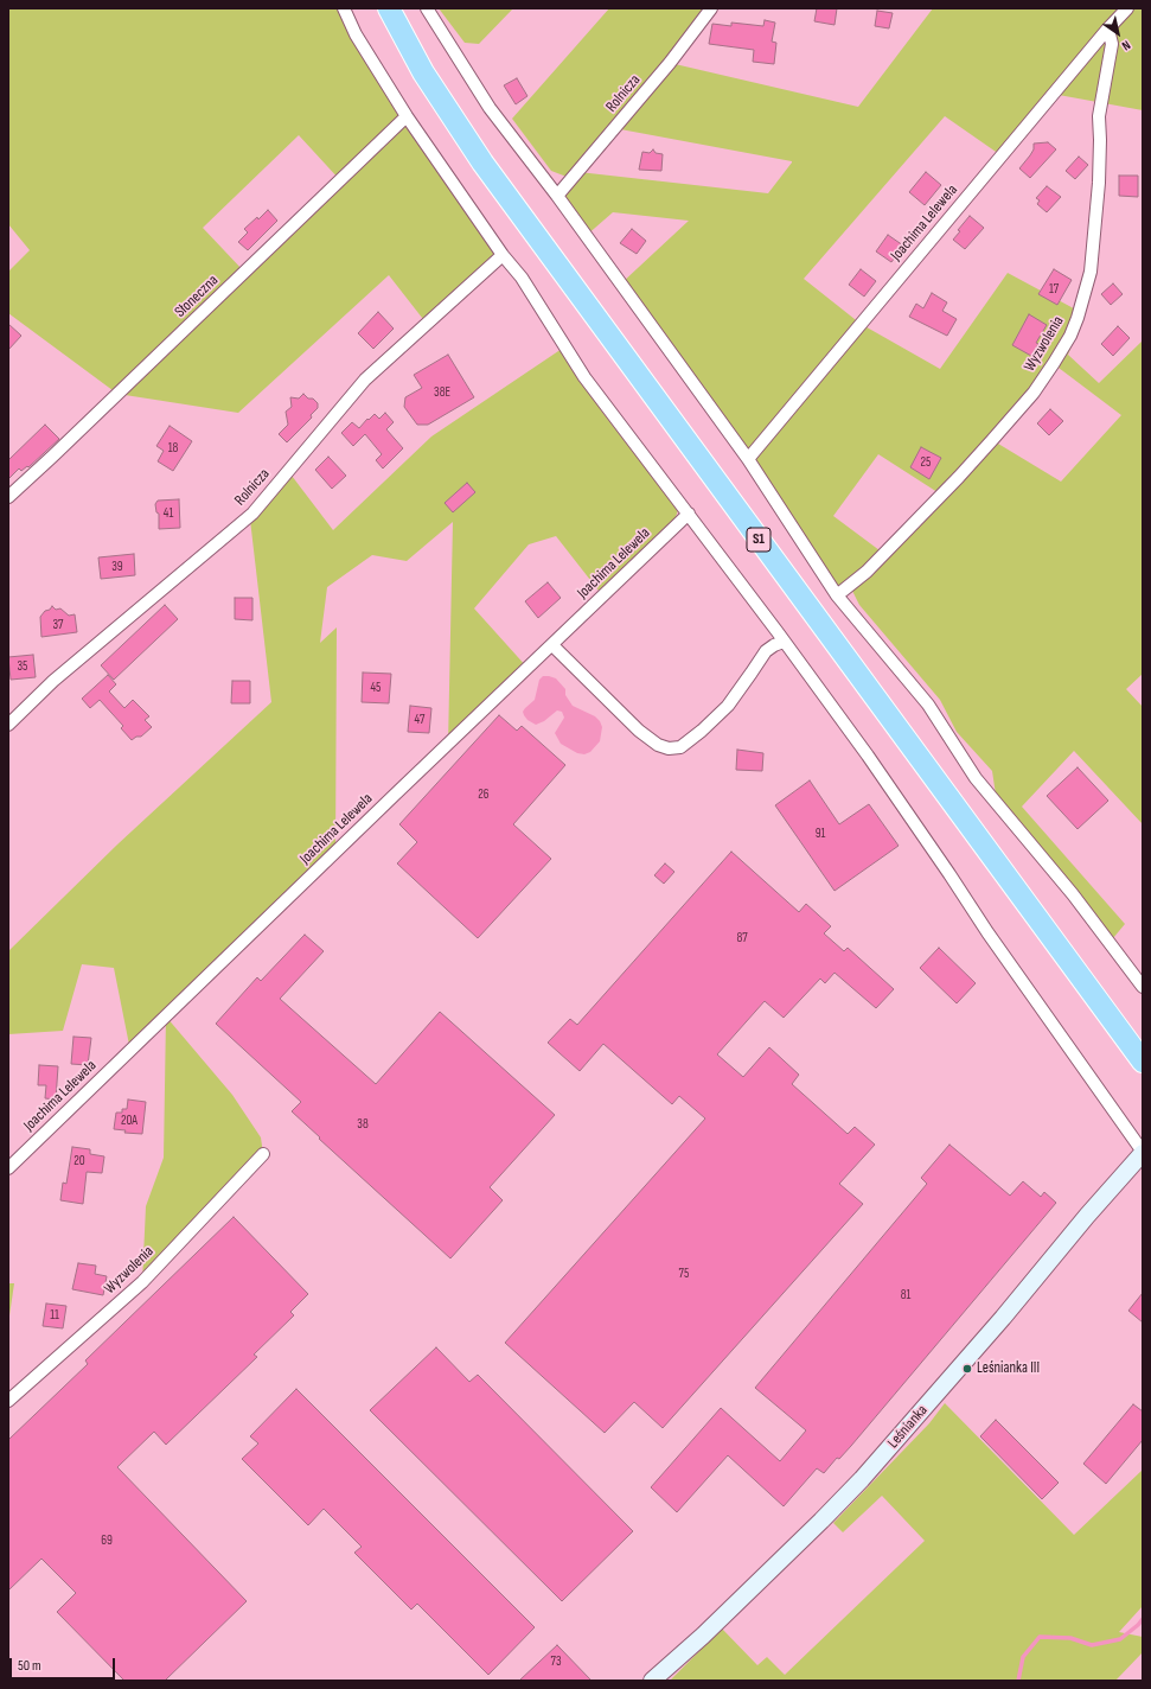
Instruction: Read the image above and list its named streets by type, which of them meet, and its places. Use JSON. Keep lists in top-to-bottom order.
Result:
{
  "streets": {
    "highway": ["S1"],
    "street": [
      "Rolnicza",
      "Joachima Lelewela",
      "Słoneczna",
      "Wyzwolenia",
      "Leśnianka"
    ]
  },
  "crossings": [
    ["Joachima Lelewela", "Wyzwolenia"]
  ],
  "places": ["Leśnianka III"],
  "house_numbers": [
    "17",
    "38E",
    "18",
    "25",
    "41",
    "39",
    "37",
    "35",
    "45",
    "47",
    "26",
    "91",
    "87",
    "20A",
    "38",
    "20",
    "75",
    "81",
    "11",
    "69",
    "73"
  ],
  "scale_bar": "50 m",
  "north": "bottom right"
}
